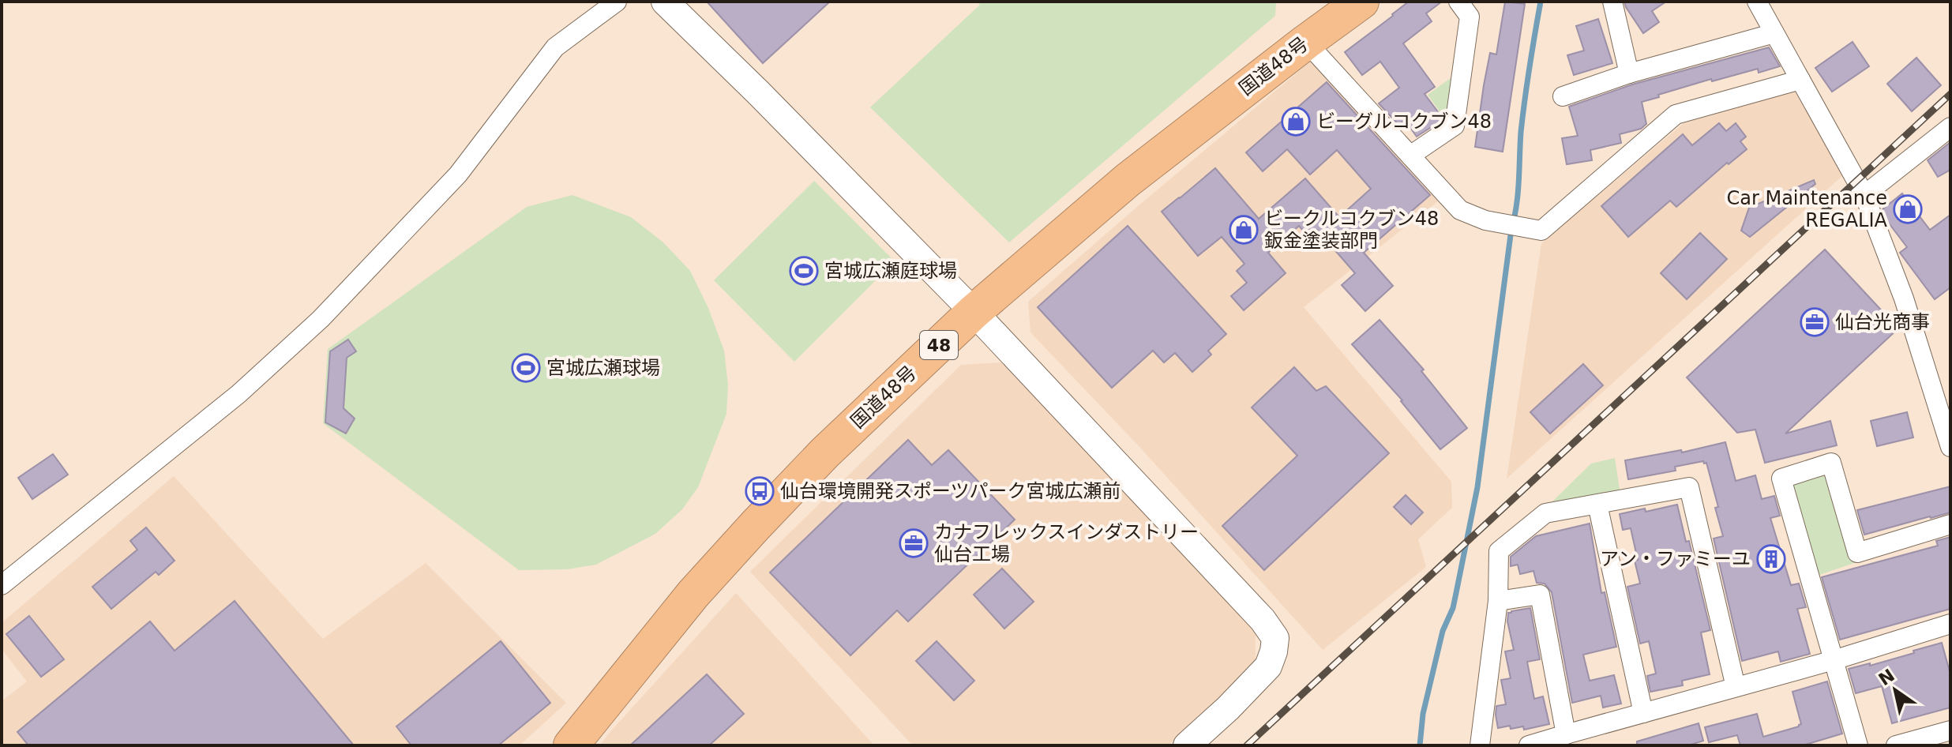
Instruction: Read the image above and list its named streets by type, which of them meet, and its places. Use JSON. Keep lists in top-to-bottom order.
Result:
{
  "streets": {
    "highway": ["国道48号", "48"]
  },
  "places": {
    "shop": ["ビーグルコクブン48", "Car Maintenance REGALIA", "ビークルコクブン48 鈑金塗装部門"],
    "sports": ["宮城広瀬庭球場", "宮城広瀬球場"],
    "office": ["仙台光商事", "カナフレックスインダストリー 仙台工場"],
    "bus stop": ["仙台環境開発スポーツパーク宮城広瀬前"],
    "building": ["アン・ファミーユ"]
  },
  "north": "top left"
}
